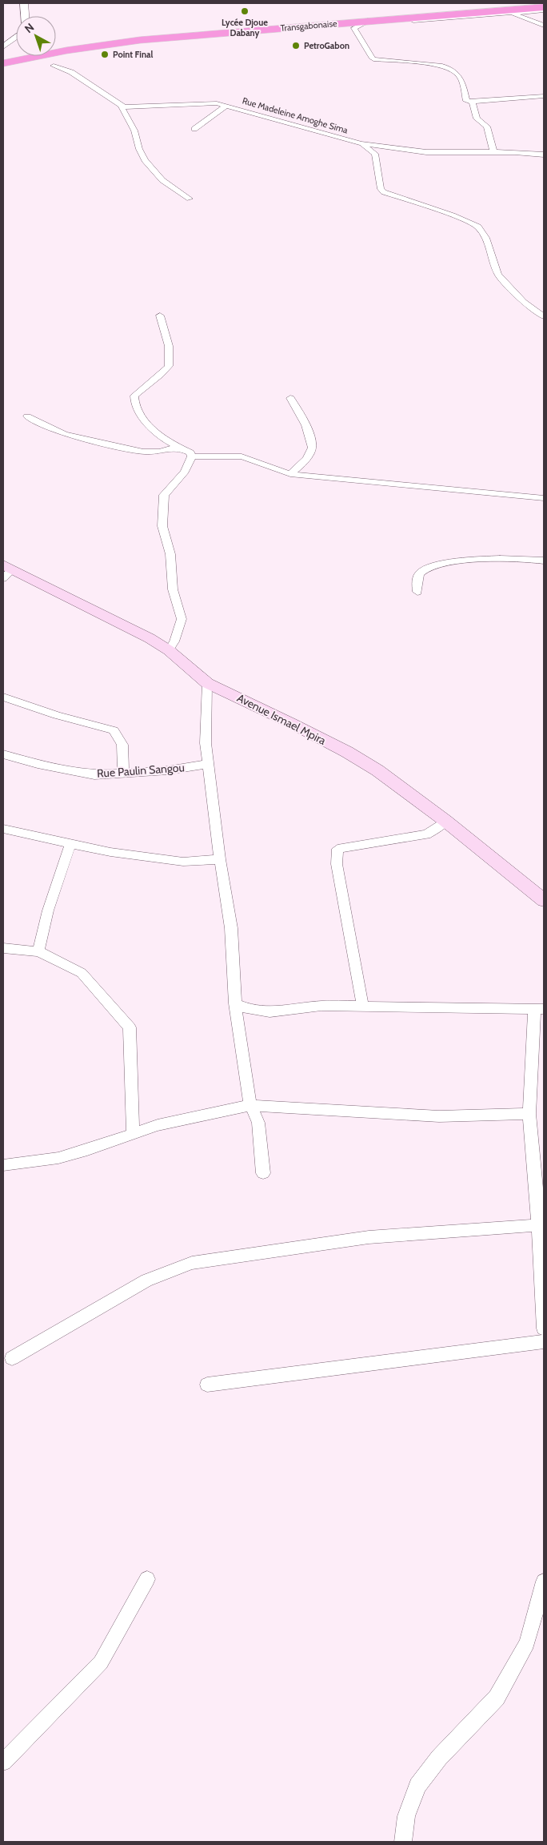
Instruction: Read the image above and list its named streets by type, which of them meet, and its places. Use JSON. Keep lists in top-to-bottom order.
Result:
{
  "streets": {
    "highway": ["Transgabonaise"],
    "main road": ["Avenue Ismael Mpira"],
    "street": ["Rue Madeleine Amoghe Sima", "Rue Paulin Sangou"]
  },
  "places": ["Lycée Djoue Dabany", "PetroGabon", "Point Final"],
  "north": "top left"
}
